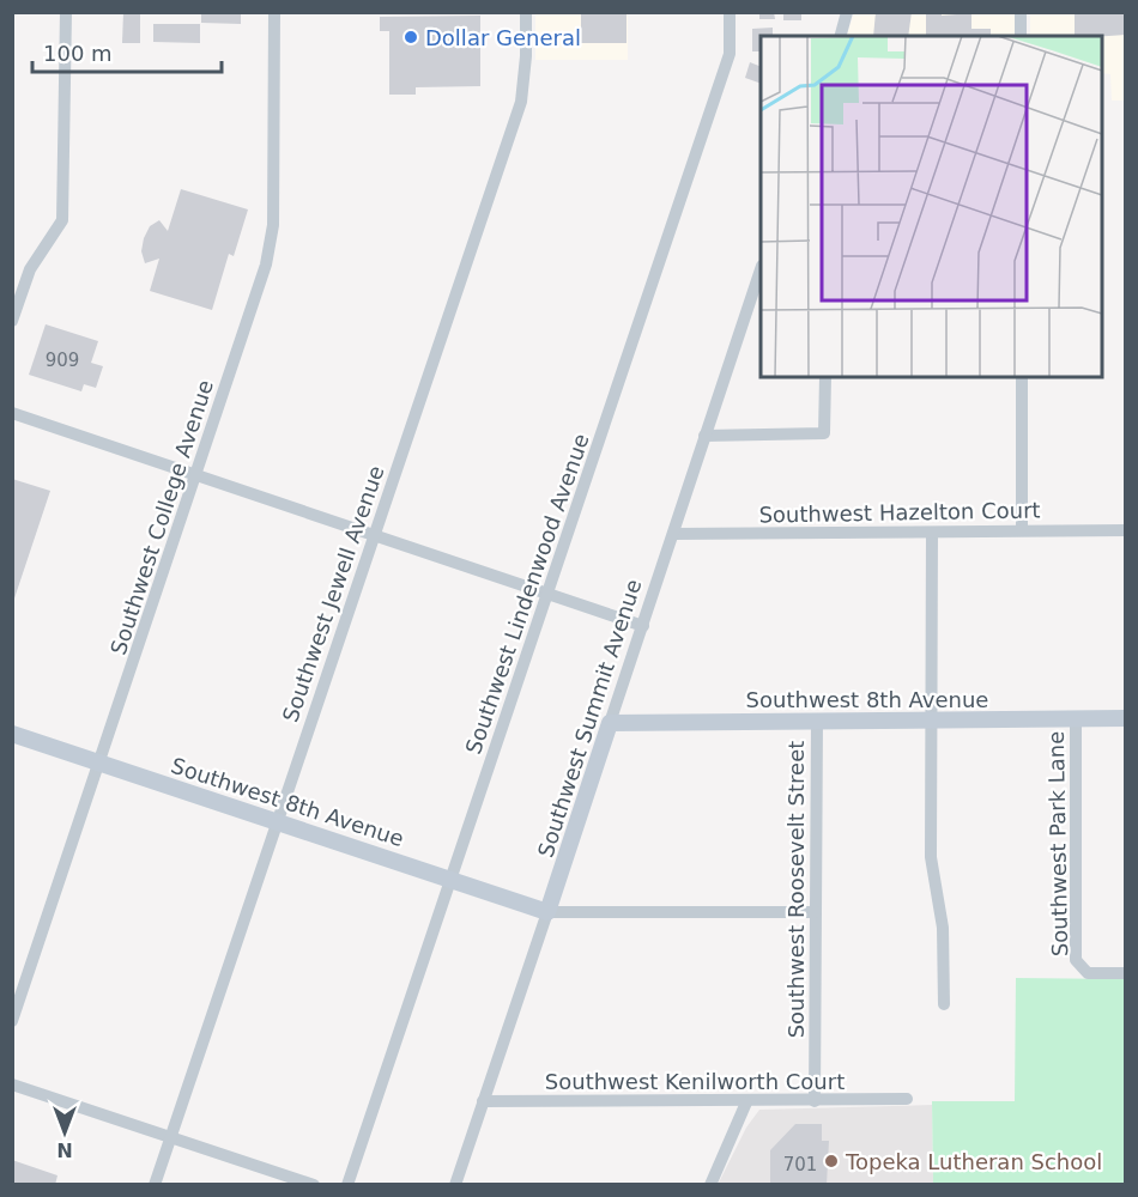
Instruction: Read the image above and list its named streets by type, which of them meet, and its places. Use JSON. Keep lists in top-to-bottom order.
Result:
{
  "streets": {
    "street": [
      "Southwest Hazelton Court",
      "Southwest College Avenue",
      "Southwest Jewell Avenue",
      "Southwest Lindenwood Avenue",
      "Southwest 8th Avenue",
      "Southwest Summit Avenue",
      "Southwest Park Lane",
      "Southwest Roosevelt Street",
      "Southwest Kenilworth Court"
    ]
  },
  "crossings": [
    ["Southwest Hazelton Court", "Southwest Summit Avenue"],
    ["Southwest College Avenue", "Southwest 8th Avenue"],
    ["Southwest Jewell Avenue", "Southwest 8th Avenue"],
    ["Southwest Lindenwood Avenue", "Southwest 8th Avenue"],
    ["Southwest 8th Avenue", "Southwest Summit Avenue"],
    ["Southwest 8th Avenue", "Southwest Park Lane"],
    ["Southwest 8th Avenue", "Southwest Roosevelt Street"],
    ["Southwest Summit Avenue", "Southwest Kenilworth Court"],
    ["Southwest Roosevelt Street", "Southwest Kenilworth Court"]
  ],
  "places": ["Dollar General", "Topeka Lutheran School"],
  "house_numbers": ["909", "701"],
  "scale_bar": "100 m",
  "north": "bottom"
}
